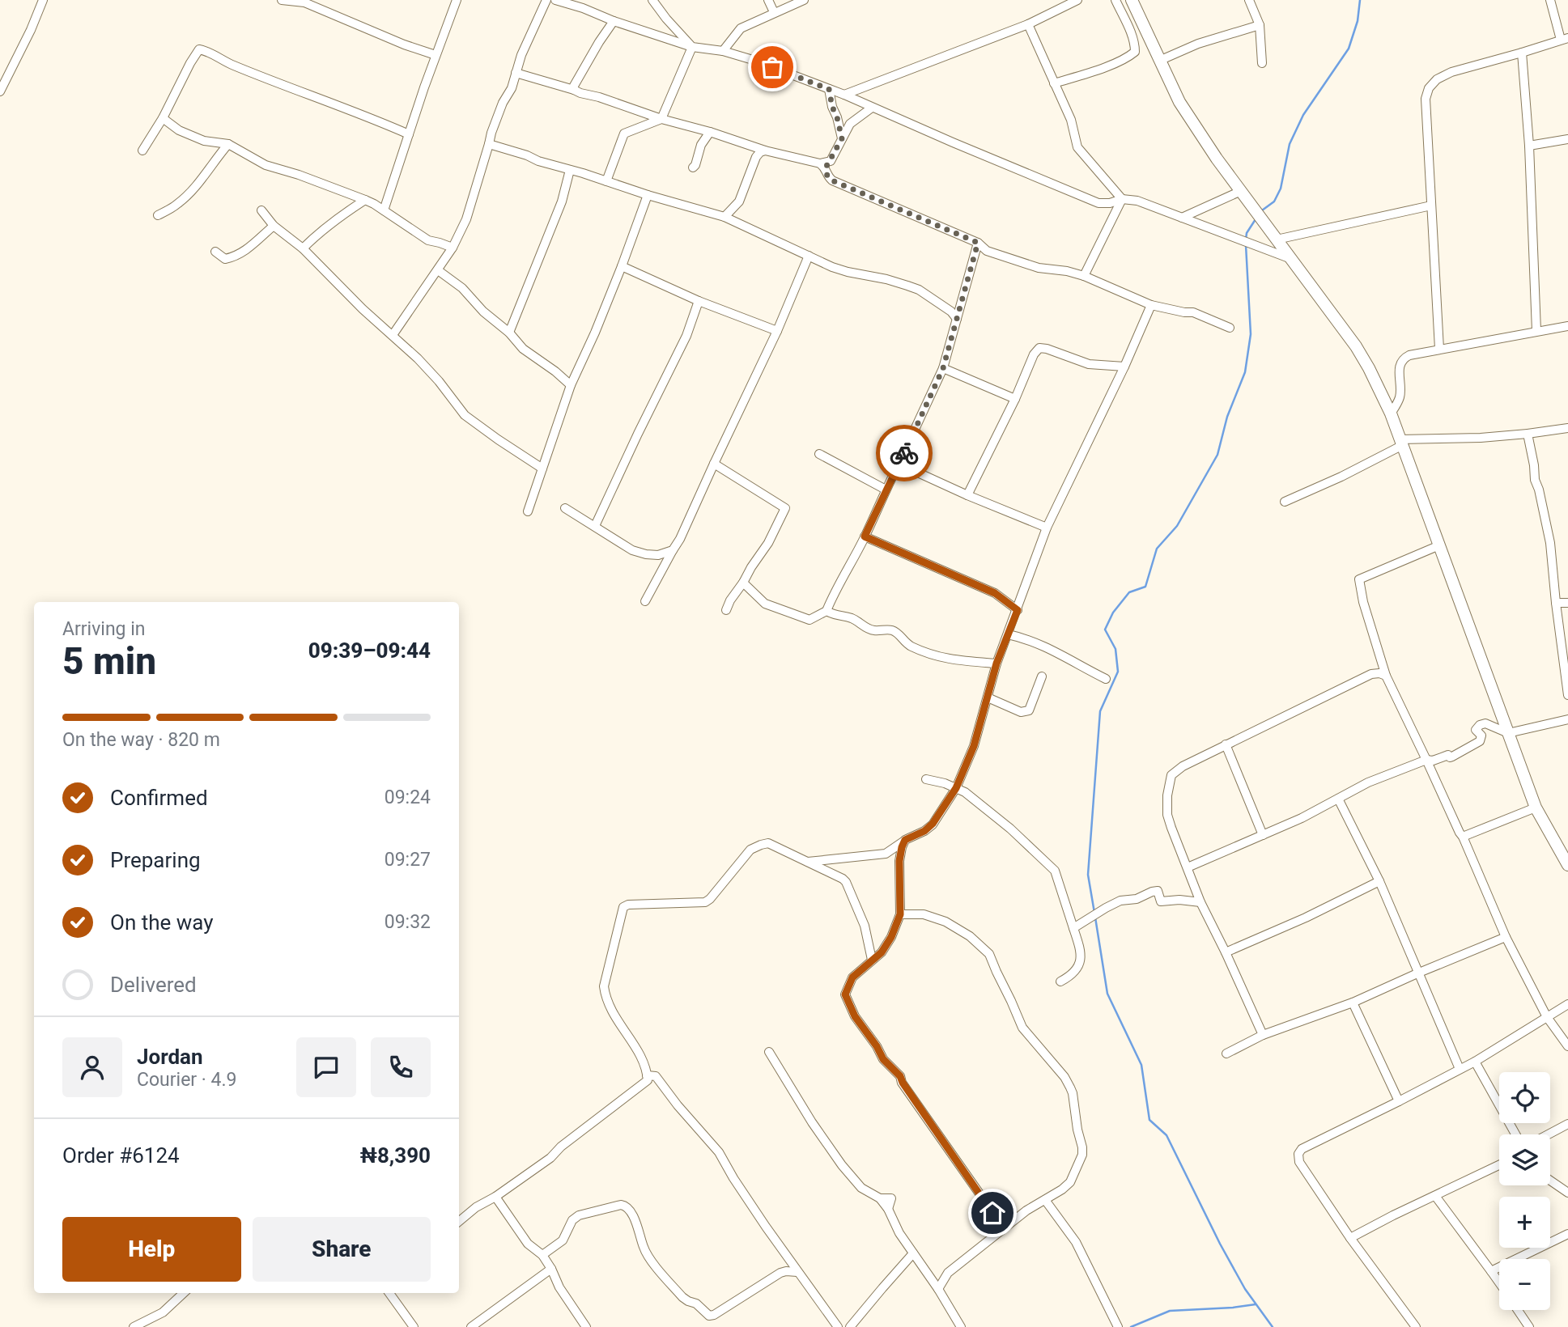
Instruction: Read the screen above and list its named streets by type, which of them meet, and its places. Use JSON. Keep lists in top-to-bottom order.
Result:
{
  "page": {
    "heading": ["5 min", "Arriving in", "09:39–09:44"],
    "panel": [
      "Jordan",
      "Courier · 4.9",
      "Order #6124",
      "₦8,390"
    ],
    "bar": "On the way · 820 m",
    "list": [
      ["Confirmed", "09:24"],
      ["Preparing", "09:27"],
      ["On the way", "09:32"],
      "Delivered"
    ],
    "map_buttons": ["+", "−"],
    "buttons": ["Help", "Share"]
  }
}
